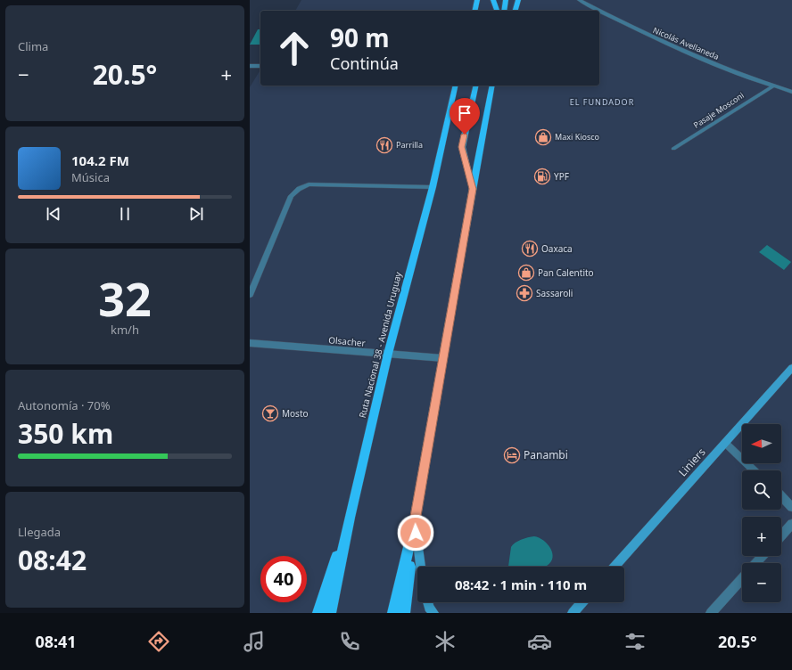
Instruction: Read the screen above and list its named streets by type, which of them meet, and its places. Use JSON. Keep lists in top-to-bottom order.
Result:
{
  "streets": {
    "main road": ["Ruta Nacional 38 - Avenida Uruguay"],
    "street": [
      "Nicolás Avellaneda",
      "Pasaje Mosconi",
      "Olsacher",
      "Liniers"
    ]
  },
  "crossings": [
    ["Nicolás Avellaneda", "Pasaje Mosconi"],
    ["Olsacher", "Ruta Nacional 38 - Avenida Uruguay"]
  ],
  "districts": ["EL FUNDADOR"],
  "places": {
    "shop": ["Maxi Kiosco", "Pan Calentito"],
    "restaurant": ["Parrilla", "Oaxaca"],
    "fuel station": ["YPF"],
    "pharmacy": ["Sassaroli"],
    "bar": ["Mosto"],
    "hotel": ["Panambi"]
  },
  "north": "left",
  "page": {
    "tile": [
      "Clima",
      ["32", "km/h"],
      ["Autonomía · 70%", "350 km"],
      ["Llegada", "08:42"]
    ],
    "turn": ["90 m", "Continúa"],
    "heat": ["−", "20.5°", "+"],
    "song": ["104.2 FM", "Música"],
    "map_buttons": ["+", "−"],
    "limit": "40",
    "trip": "08:42 · 1 min · 110 m",
    "tabs": ["08:41", "20.5°"]
  }
}
